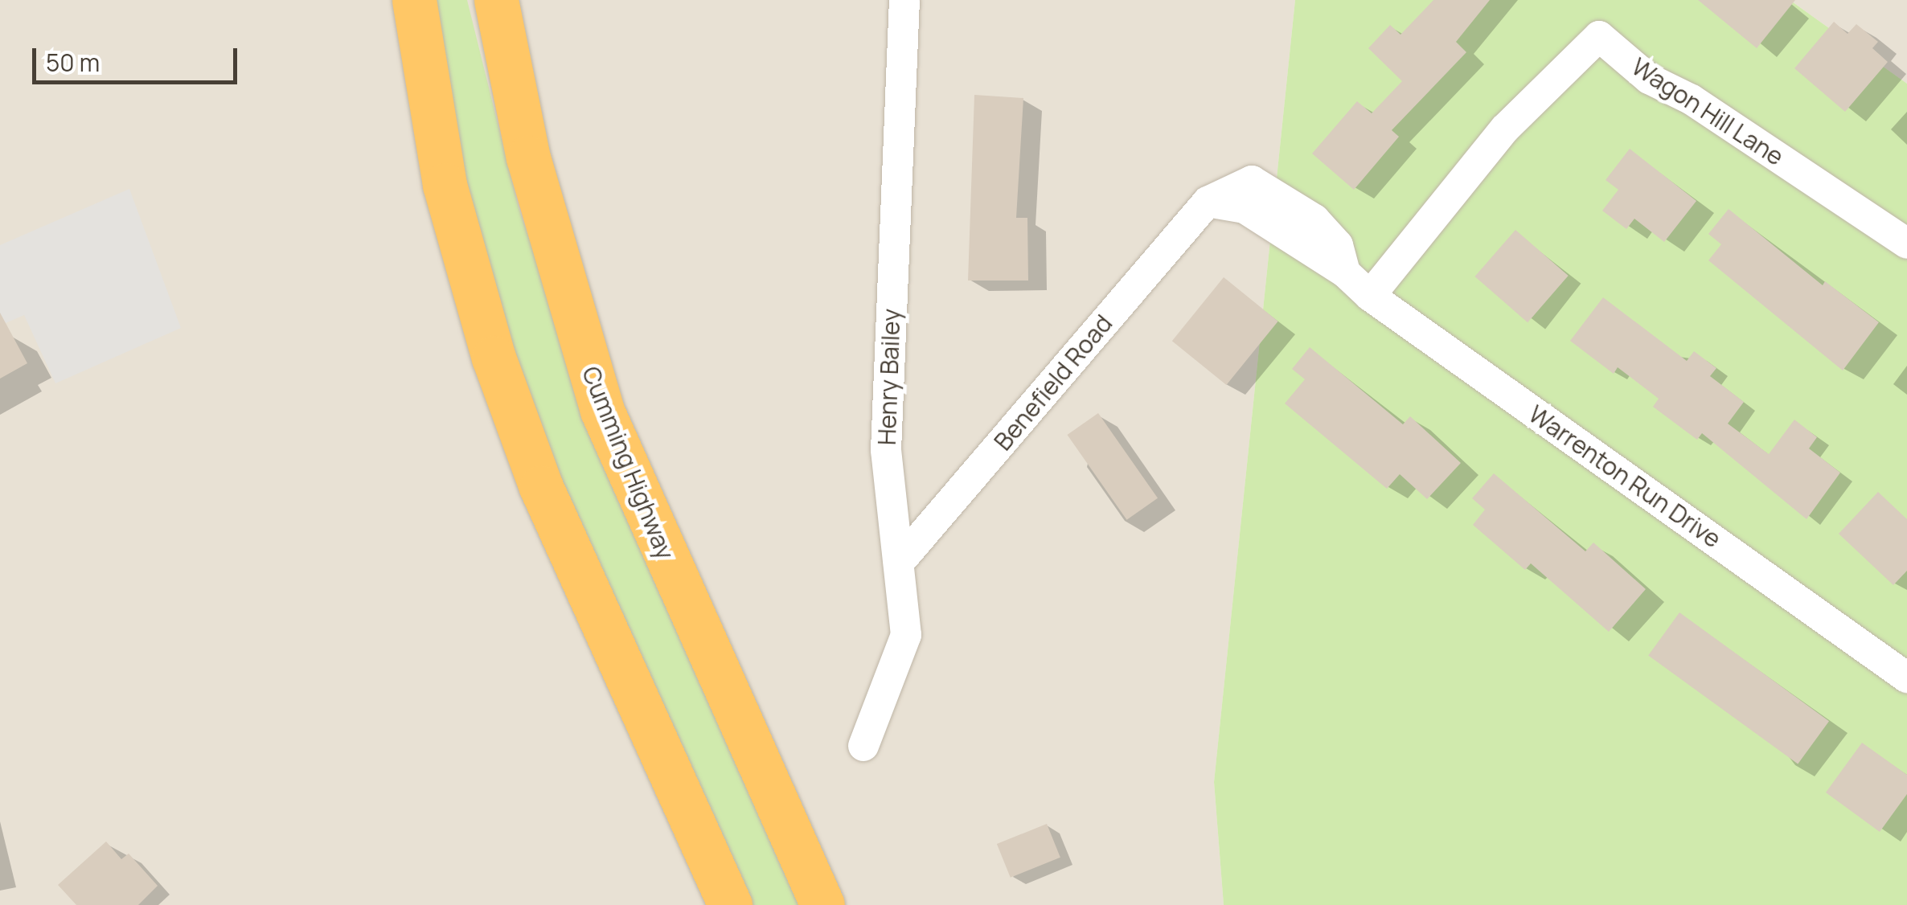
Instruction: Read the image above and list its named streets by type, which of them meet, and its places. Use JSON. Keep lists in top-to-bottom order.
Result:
{
  "streets": {
    "highway": ["Cumming Highway"],
    "street": [
      "Wagon Hill Lane",
      "Henry Bailey",
      "Benefield Road",
      "Warrenton Run Drive"
    ]
  },
  "crossings": [
    ["Wagon Hill Lane", "Warrenton Run Drive"],
    ["Henry Bailey", "Benefield Road"],
    ["Benefield Road", "Warrenton Run Drive"]
  ],
  "scale_bar": "50 m"
}
